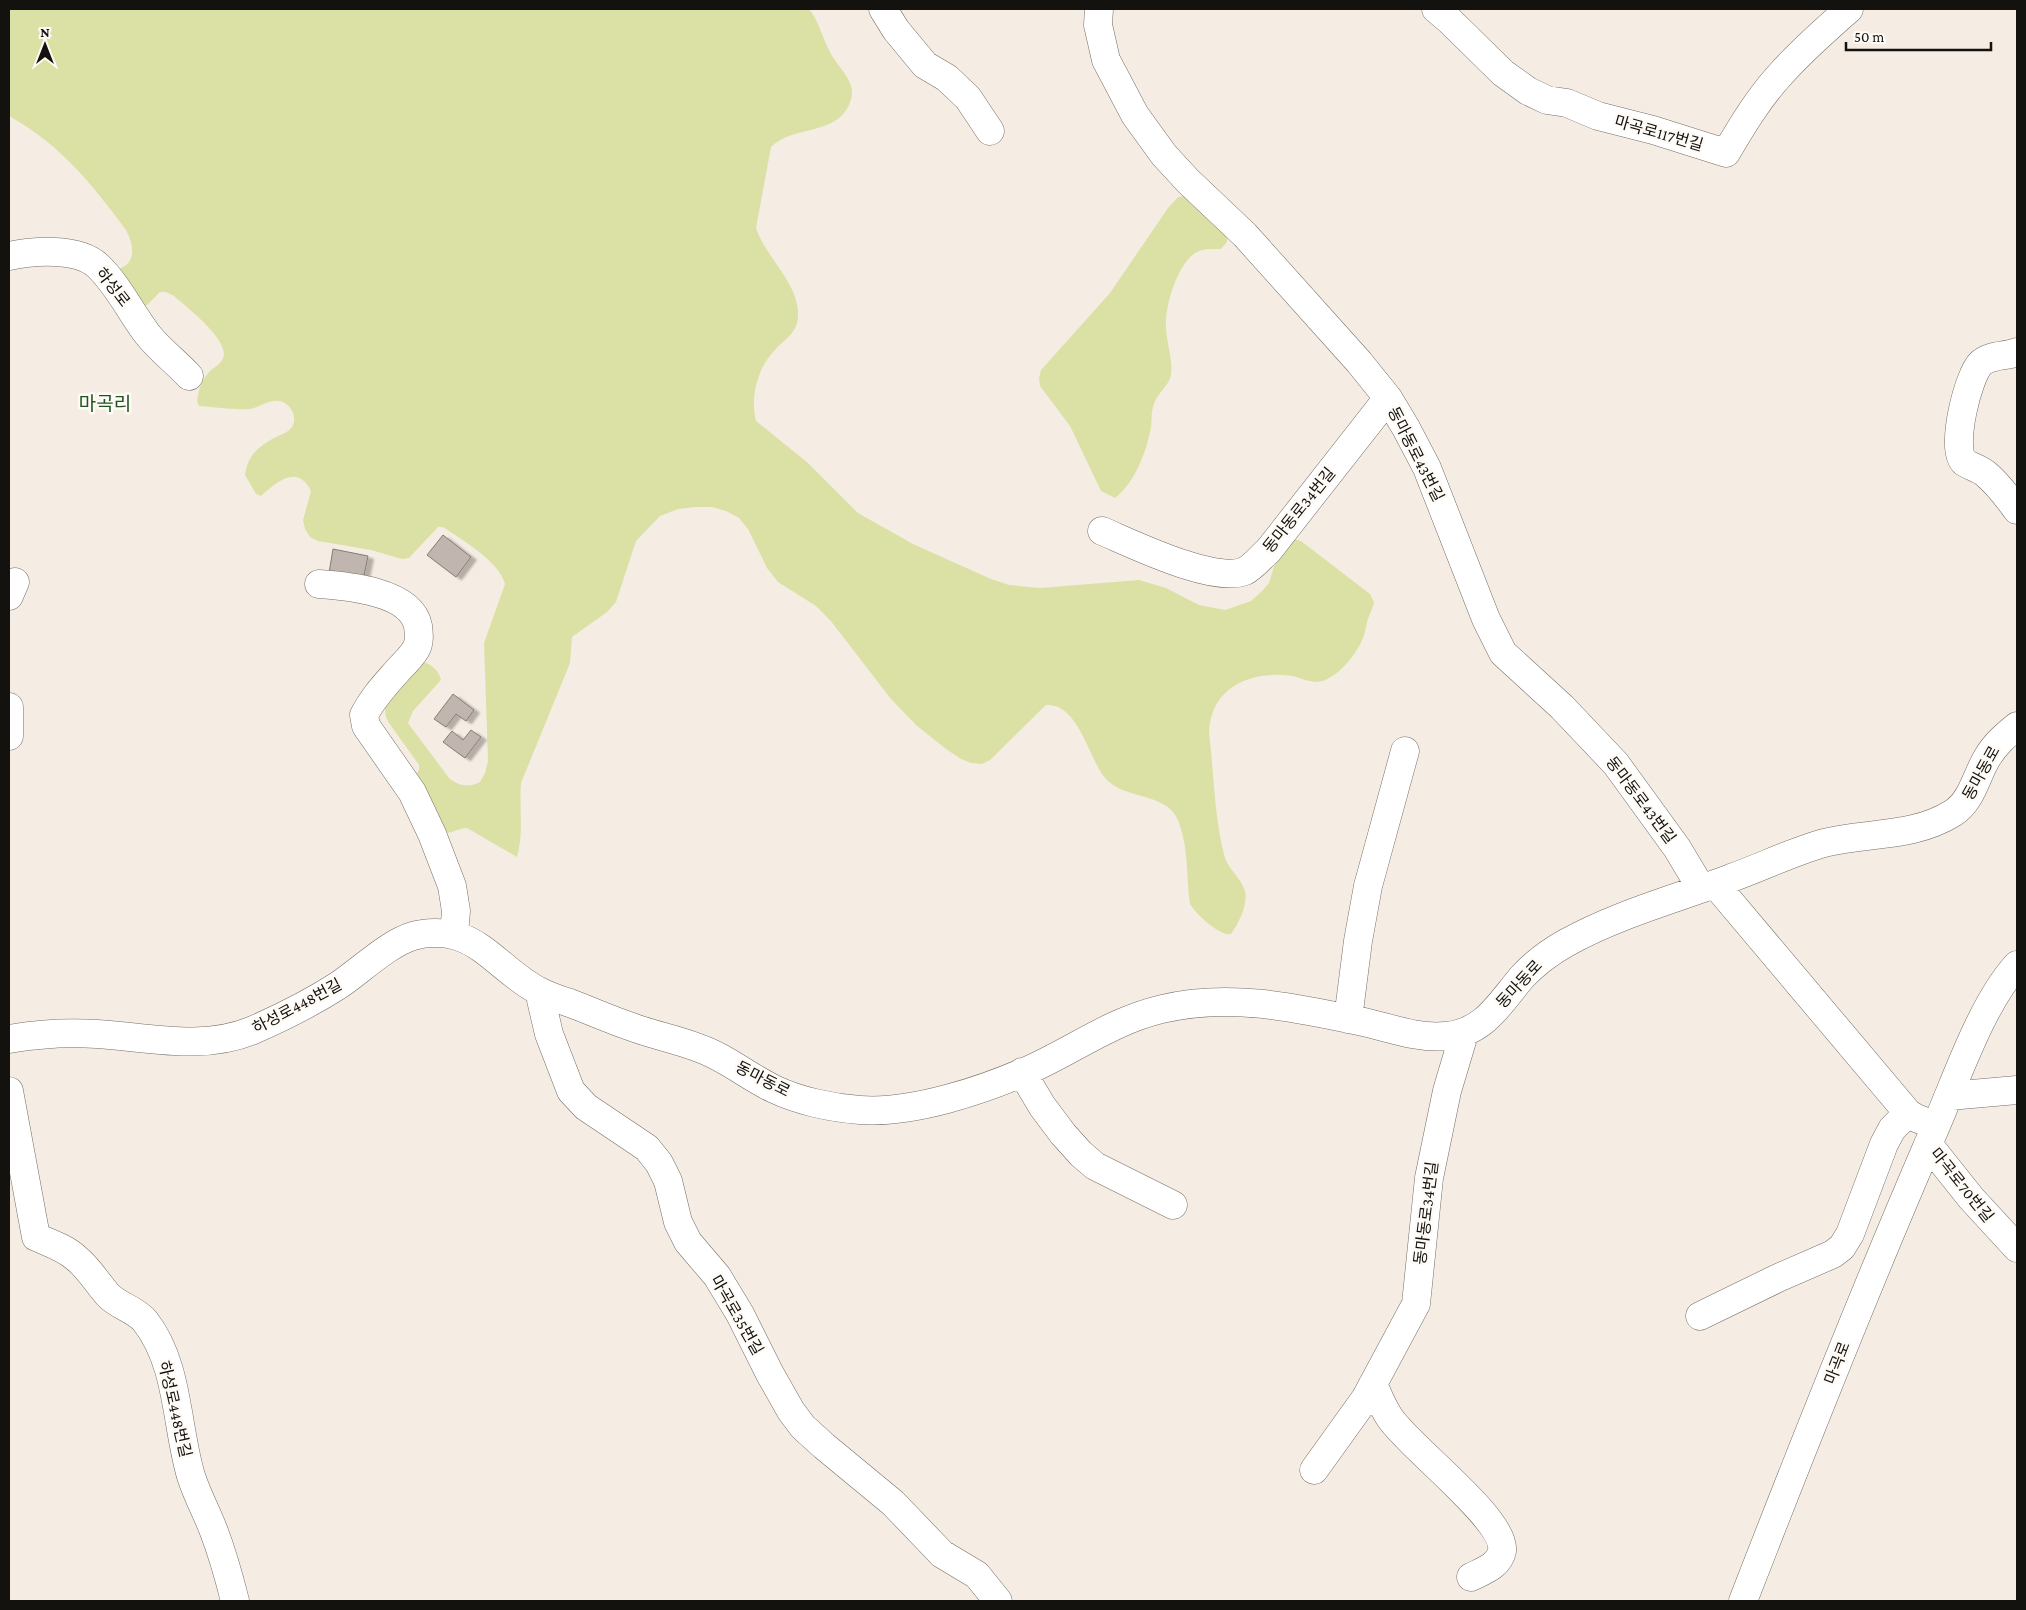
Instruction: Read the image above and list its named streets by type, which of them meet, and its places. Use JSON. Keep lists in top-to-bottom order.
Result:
{
  "streets": {
    "street": [
      "마곡로117번길",
      "하성로",
      "동마동로43번길",
      "동마동로34번길",
      "동마동로",
      "하성로448번길",
      "마곡로70번길",
      "마곡로35번길",
      "마곡로"
    ]
  },
  "crossings": [
    ["동마동로43번길", "동마동로34번길"],
    ["동마동로43번길", "동마동로"],
    ["동마동로34번길", "동마동로"],
    ["동마동로", "하성로448번길"],
    ["동마동로", "마곡로35번길"],
    ["하성로448번길", "마곡로35번길"],
    ["마곡로70번길", "마곡로"]
  ],
  "districts": ["마곡리"],
  "scale_bar": "50 m",
  "north": "top"
}
